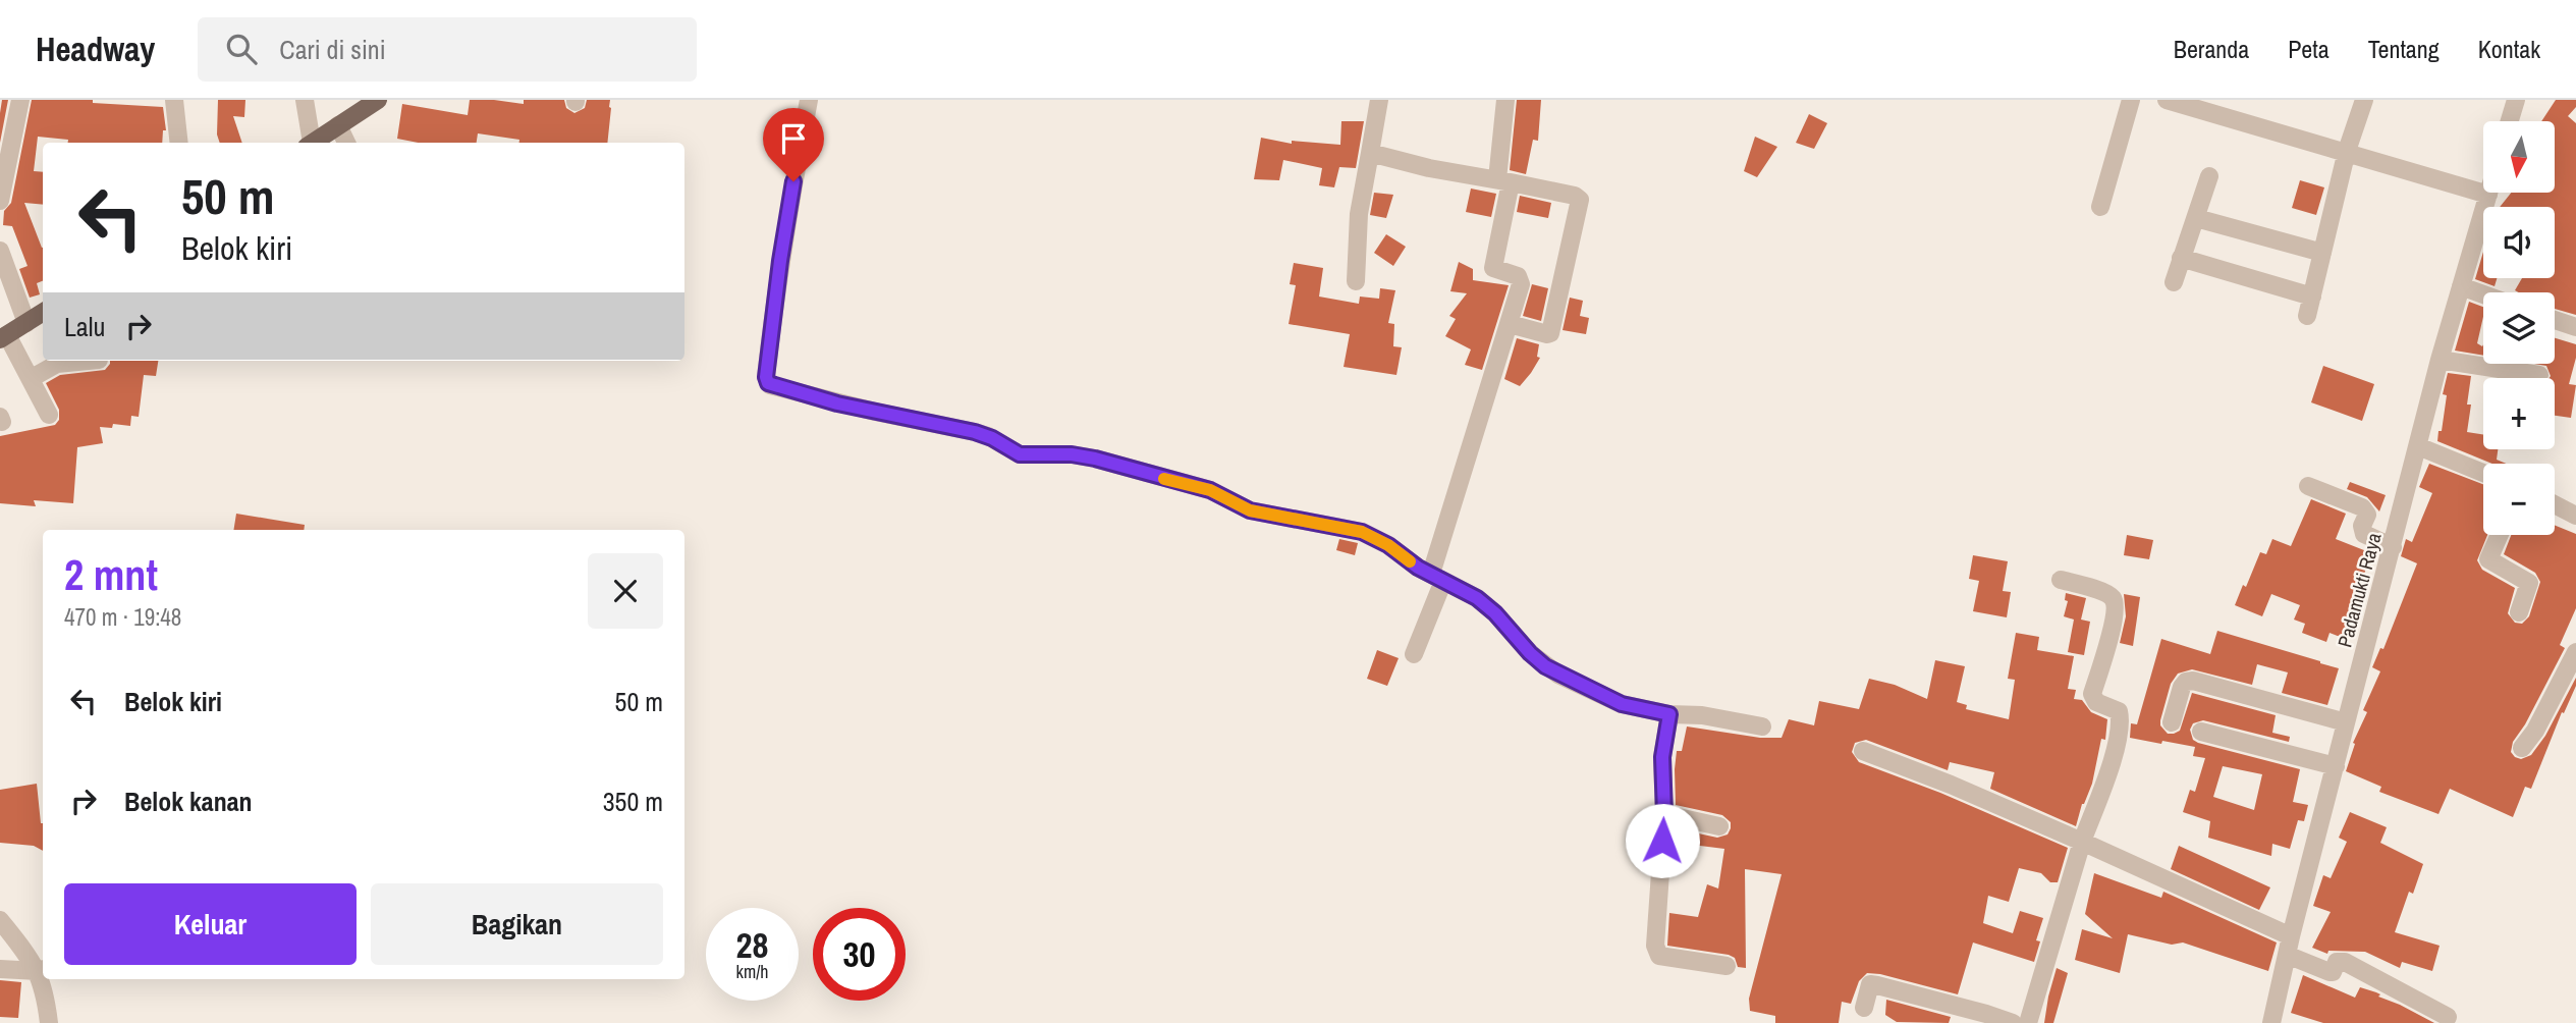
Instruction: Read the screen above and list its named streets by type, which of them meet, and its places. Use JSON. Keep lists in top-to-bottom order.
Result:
{
  "streets": {
    "street": ["Padamukti Raya"]
  },
  "north": "bottom",
  "page": {
    "header": "Headway",
    "search": "Cari di sini",
    "nav": [
      "Beranda",
      "Peta",
      "Tentang",
      "Kontak"
    ],
    "map_buttons": ["+", "−"],
    "turn": ["50 m", "Belok kiri"],
    "then": "Lalu",
    "heading": ["2 mnt", "470 m · 19:48"],
    "list": [
      {
        "name": "Belok kiri",
        "value": "50 m"
      },
      {
        "name": "Belok kanan",
        "value": "350 m"
      }
    ],
    "buttons": ["Keluar", "Bagikan"],
    "speed": "28 km/h",
    "limit": "30"
  }
}
